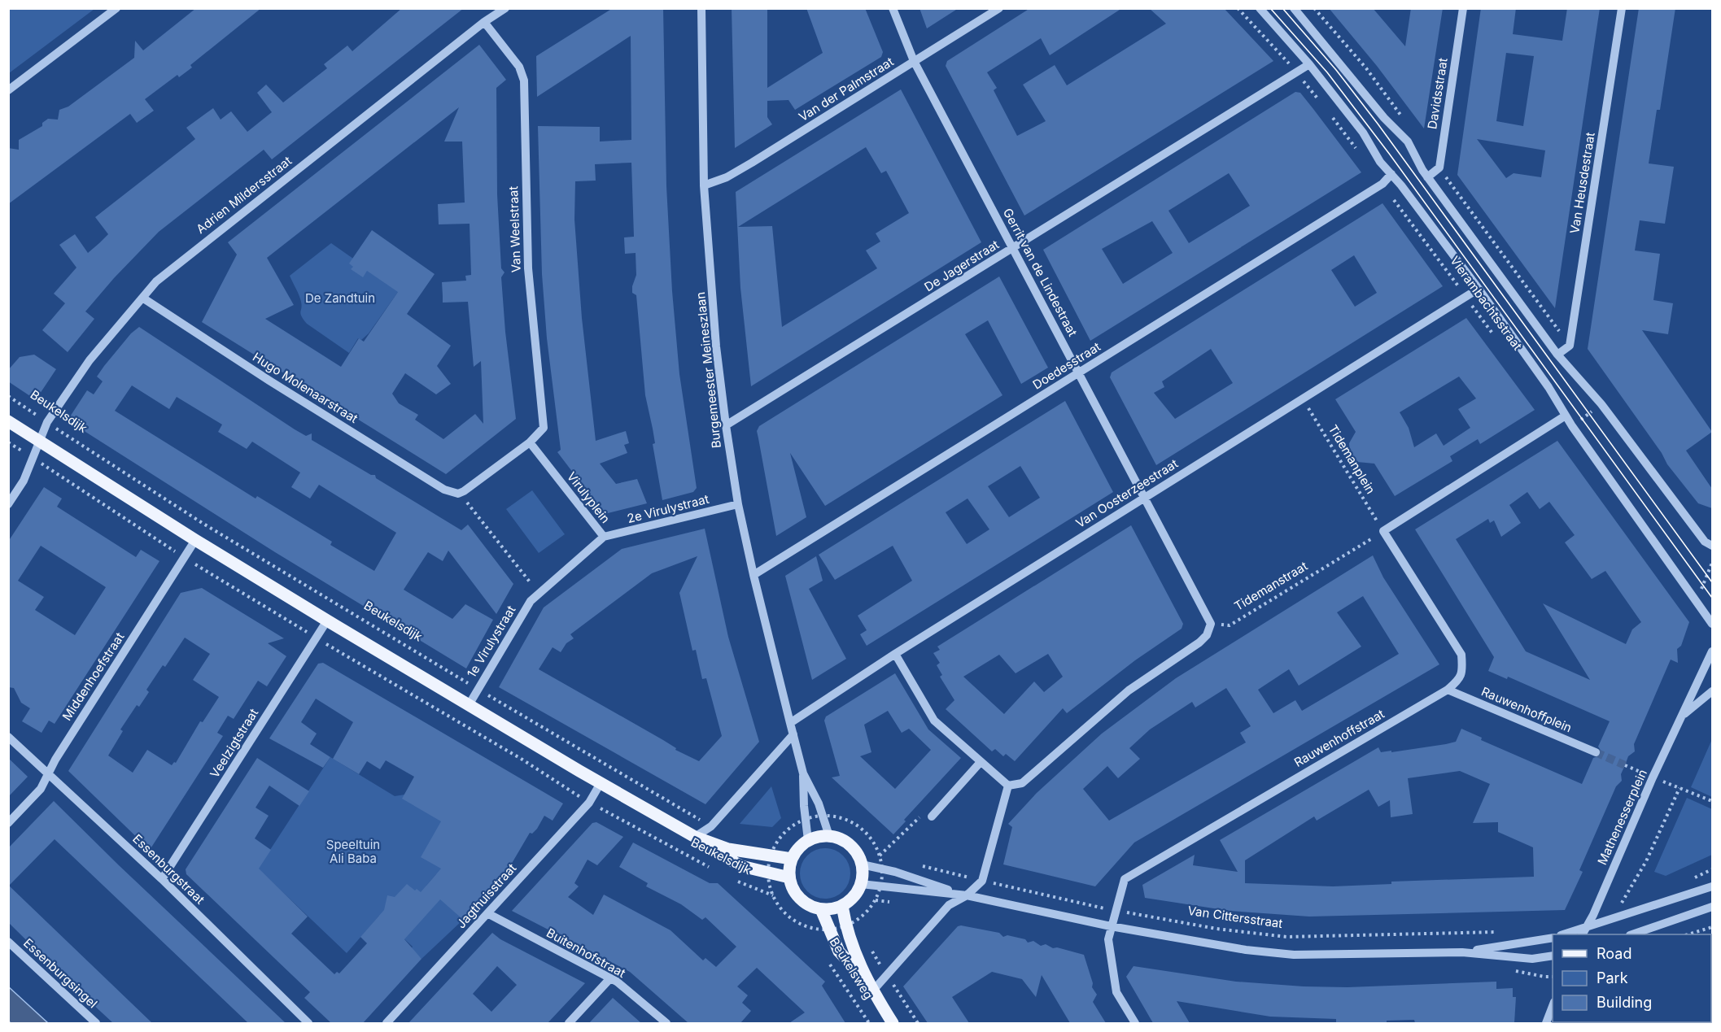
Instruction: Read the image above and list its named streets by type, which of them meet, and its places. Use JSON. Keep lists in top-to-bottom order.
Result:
{
  "streets": {
    "main road": ["Beukelsdijk", "Beukelsweg"],
    "street": [
      "Van der Palmstraat",
      "Davidsstraat",
      "Van Heusdestraat",
      "Adrien Mildersstraat",
      "Van Weelstraat",
      "De Jagerstraat",
      "Gerrit van de Lindestraat",
      "Vierambachtsstraat",
      "Doedesstraat",
      "Burgemeester Meineszlaan",
      "Hugo Molenaarstraat",
      "Van Oosterzeestraat",
      "Virulyplein",
      "2e Virulystraat",
      "1e Virulystraat",
      "Middenhoefstraat",
      "Rauwenhoffplein",
      "Rauwenhoffstraat",
      "Veelzigtstraat",
      "Mathenesserplein",
      "Essenburgstraat",
      "Jagthuisstraat",
      "Buitenhofstraat",
      "Essenburgsingel"
    ],
    "path": ["Tidemanplein", "Tidemanstraat", "Van Cittersstraat"]
  },
  "crossings": [
    ["Van der Palmstraat", "Gerrit van de Lindestraat"],
    ["Van der Palmstraat", "Burgemeester Meineszlaan"],
    ["Adrien Mildersstraat", "Van Weelstraat"],
    ["Adrien Mildersstraat", "Hugo Molenaarstraat"],
    ["Adrien Mildersstraat", "Beukelsdijk"],
    ["Van Weelstraat", "Virulyplein"],
    ["De Jagerstraat", "Gerrit van de Lindestraat"],
    ["De Jagerstraat", "Vierambachtsstraat"],
    ["De Jagerstraat", "Burgemeester Meineszlaan"],
    ["Gerrit van de Lindestraat", "Doedesstraat"],
    ["Gerrit van de Lindestraat", "Van Oosterzeestraat"],
    ["Gerrit van de Lindestraat", "Tidemanstraat"],
    ["Vierambachtsstraat", "Doedesstraat"],
    ["Vierambachtsstraat", "Van Oosterzeestraat"],
    ["Doedesstraat", "Burgemeester Meineszlaan"],
    ["Burgemeester Meineszlaan", "Van Oosterzeestraat"],
    ["Burgemeester Meineszlaan", "2e Virulystraat"],
    ["Beukelsdijk", "1e Virulystraat"],
    ["Beukelsdijk", "Middenhoefstraat"],
    ["Beukelsdijk", "Veelzigtstraat"],
    ["Beukelsdijk", "Jagthuisstraat"],
    ["Beukelsdijk", "Beukelsweg"],
    ["Tidemanplein", "Van Oosterzeestraat"],
    ["Tidemanplein", "Tidemanstraat"],
    ["Tidemanplein", "Rauwenhoffstraat"],
    ["Virulyplein", "2e Virulystraat"],
    ["Virulyplein", "1e Virulystraat"],
    ["Tidemanstraat", "Rauwenhoffstraat"],
    ["Middenhoefstraat", "Essenburgstraat"],
    ["Rauwenhoffplein", "Rauwenhoffstraat"],
    ["Rauwenhoffstraat", "Van Cittersstraat"],
    ["Veelzigtstraat", "Essenburgstraat"],
    ["Jagthuisstraat", "Buitenhofstraat"]
  ],
  "parks": ["De Zandtuin", "Speeltuin Ali Baba"],
  "legend": ["Road", "Park", "Building"]
}
